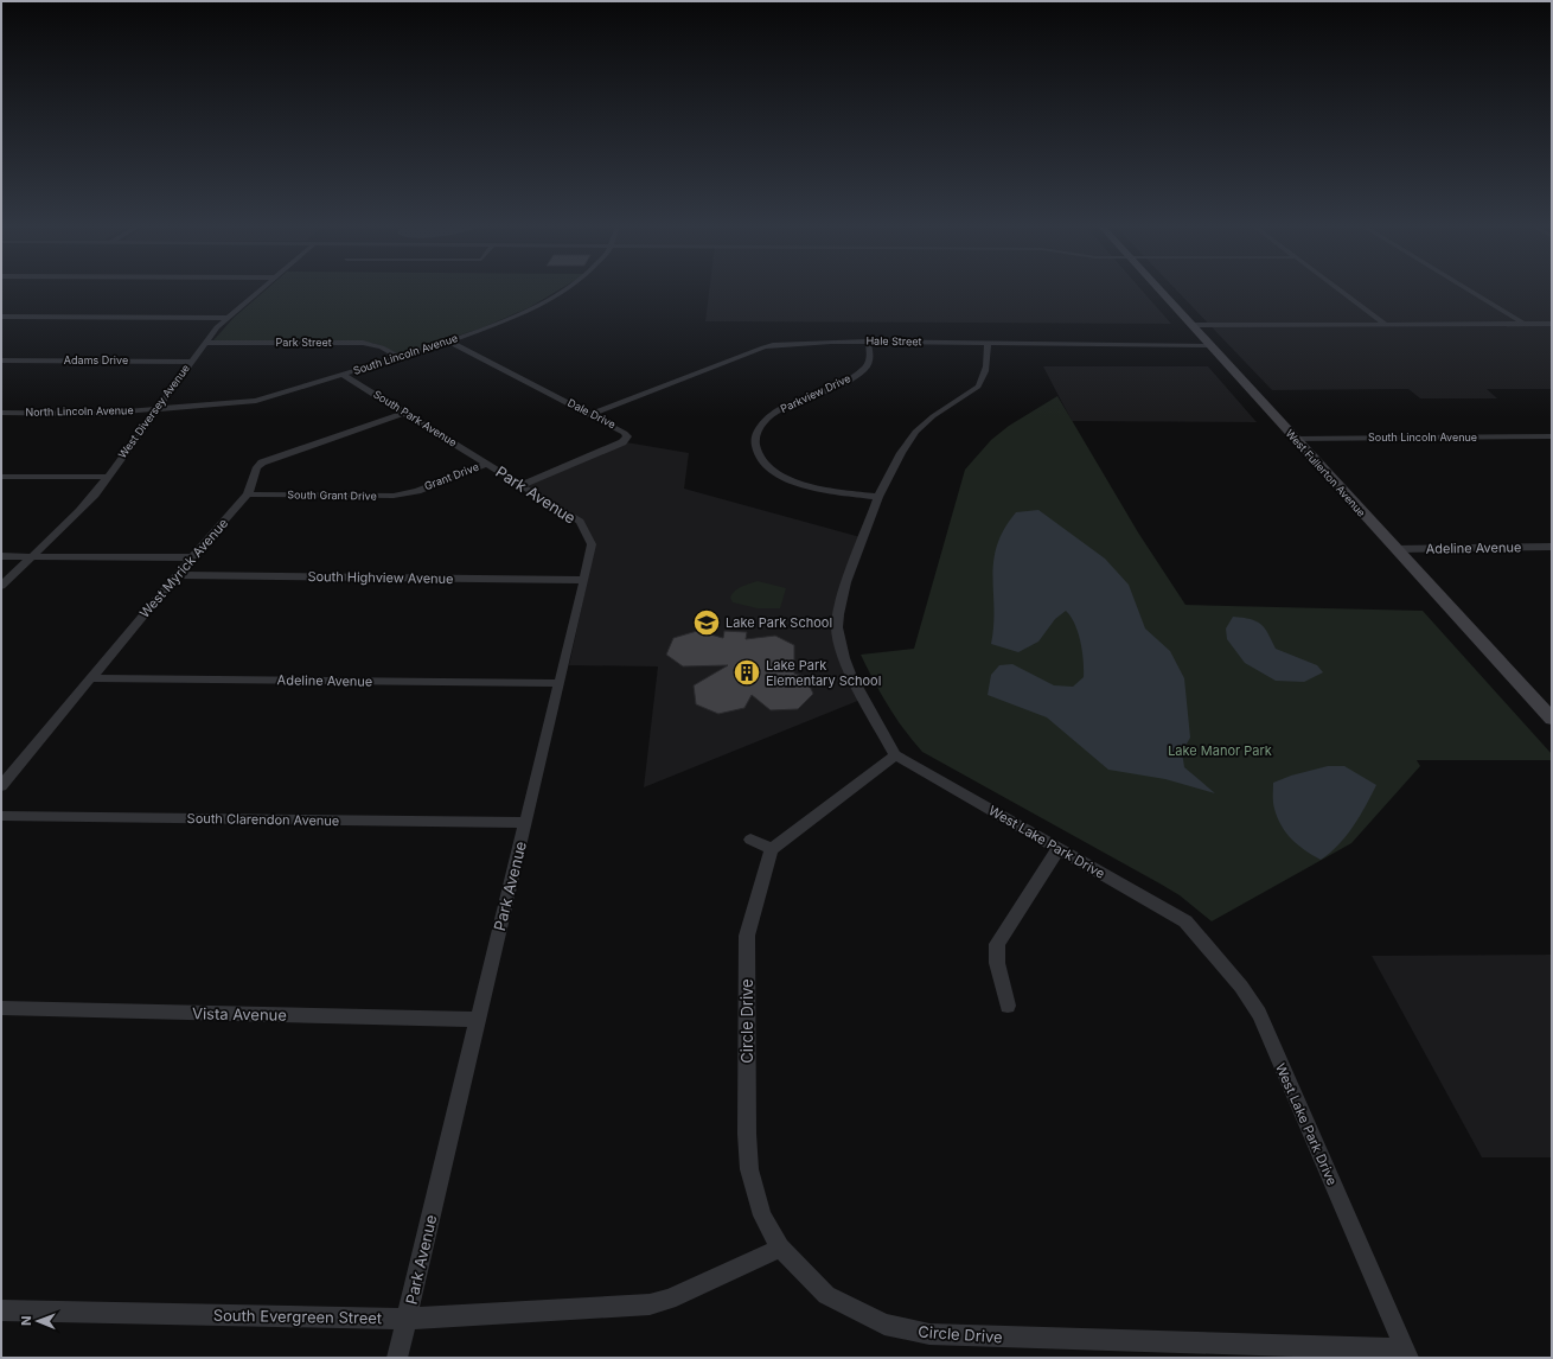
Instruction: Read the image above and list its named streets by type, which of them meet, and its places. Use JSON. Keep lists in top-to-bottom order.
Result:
{
  "streets": {
    "street": [
      "Hale Street",
      "Park Street",
      "South Lincoln Avenue",
      "Adams Drive",
      "Parkview Drive",
      "North Lincoln Avenue",
      "West Diversey Avenue",
      "Dale Drive",
      "South Park Avenue",
      "West Fullerton Avenue",
      "Grant Drive",
      "Park Avenue",
      "South Grant Drive",
      "Adeline Avenue",
      "West Myrick Avenue",
      "South Highview Avenue",
      "South Clarendon Avenue",
      "West Lake Park Drive",
      "Vista Avenue",
      "Circle Drive",
      "South Evergreen Street"
    ]
  },
  "crossings": [
    ["Hale Street", "Parkview Drive"],
    ["Hale Street", "Dale Drive"],
    ["Hale Street", "West Fullerton Avenue"],
    ["Park Street", "South Lincoln Avenue"],
    ["Park Street", "West Diversey Avenue"],
    ["South Lincoln Avenue", "North Lincoln Avenue"],
    ["South Lincoln Avenue", "West Diversey Avenue"],
    ["South Lincoln Avenue", "Dale Drive"],
    ["South Lincoln Avenue", "South Park Avenue"],
    ["South Lincoln Avenue", "West Fullerton Avenue"],
    ["Adams Drive", "West Diversey Avenue"],
    ["North Lincoln Avenue", "West Diversey Avenue"],
    ["Dale Drive", "Park Avenue"],
    ["South Park Avenue", "Grant Drive"],
    ["South Park Avenue", "Park Avenue"],
    ["South Park Avenue", "West Myrick Avenue"],
    ["West Fullerton Avenue", "Adeline Avenue"],
    ["Grant Drive", "Park Avenue"],
    ["Grant Drive", "South Grant Drive"],
    ["Park Avenue", "Adeline Avenue"],
    ["Park Avenue", "South Highview Avenue"],
    ["Park Avenue", "South Clarendon Avenue"],
    ["Park Avenue", "Vista Avenue"],
    ["Park Avenue", "South Evergreen Street"],
    ["South Grant Drive", "West Myrick Avenue"],
    ["Adeline Avenue", "West Myrick Avenue"],
    ["West Myrick Avenue", "South Highview Avenue"],
    ["West Lake Park Drive", "Circle Drive"],
    ["Circle Drive", "South Evergreen Street"]
  ],
  "parks": ["Lake Manor Park"],
  "places": {
    "school or university": ["Lake Park School"],
    "building": ["Lake Park Elementary School"]
  },
  "north": "left"
}
